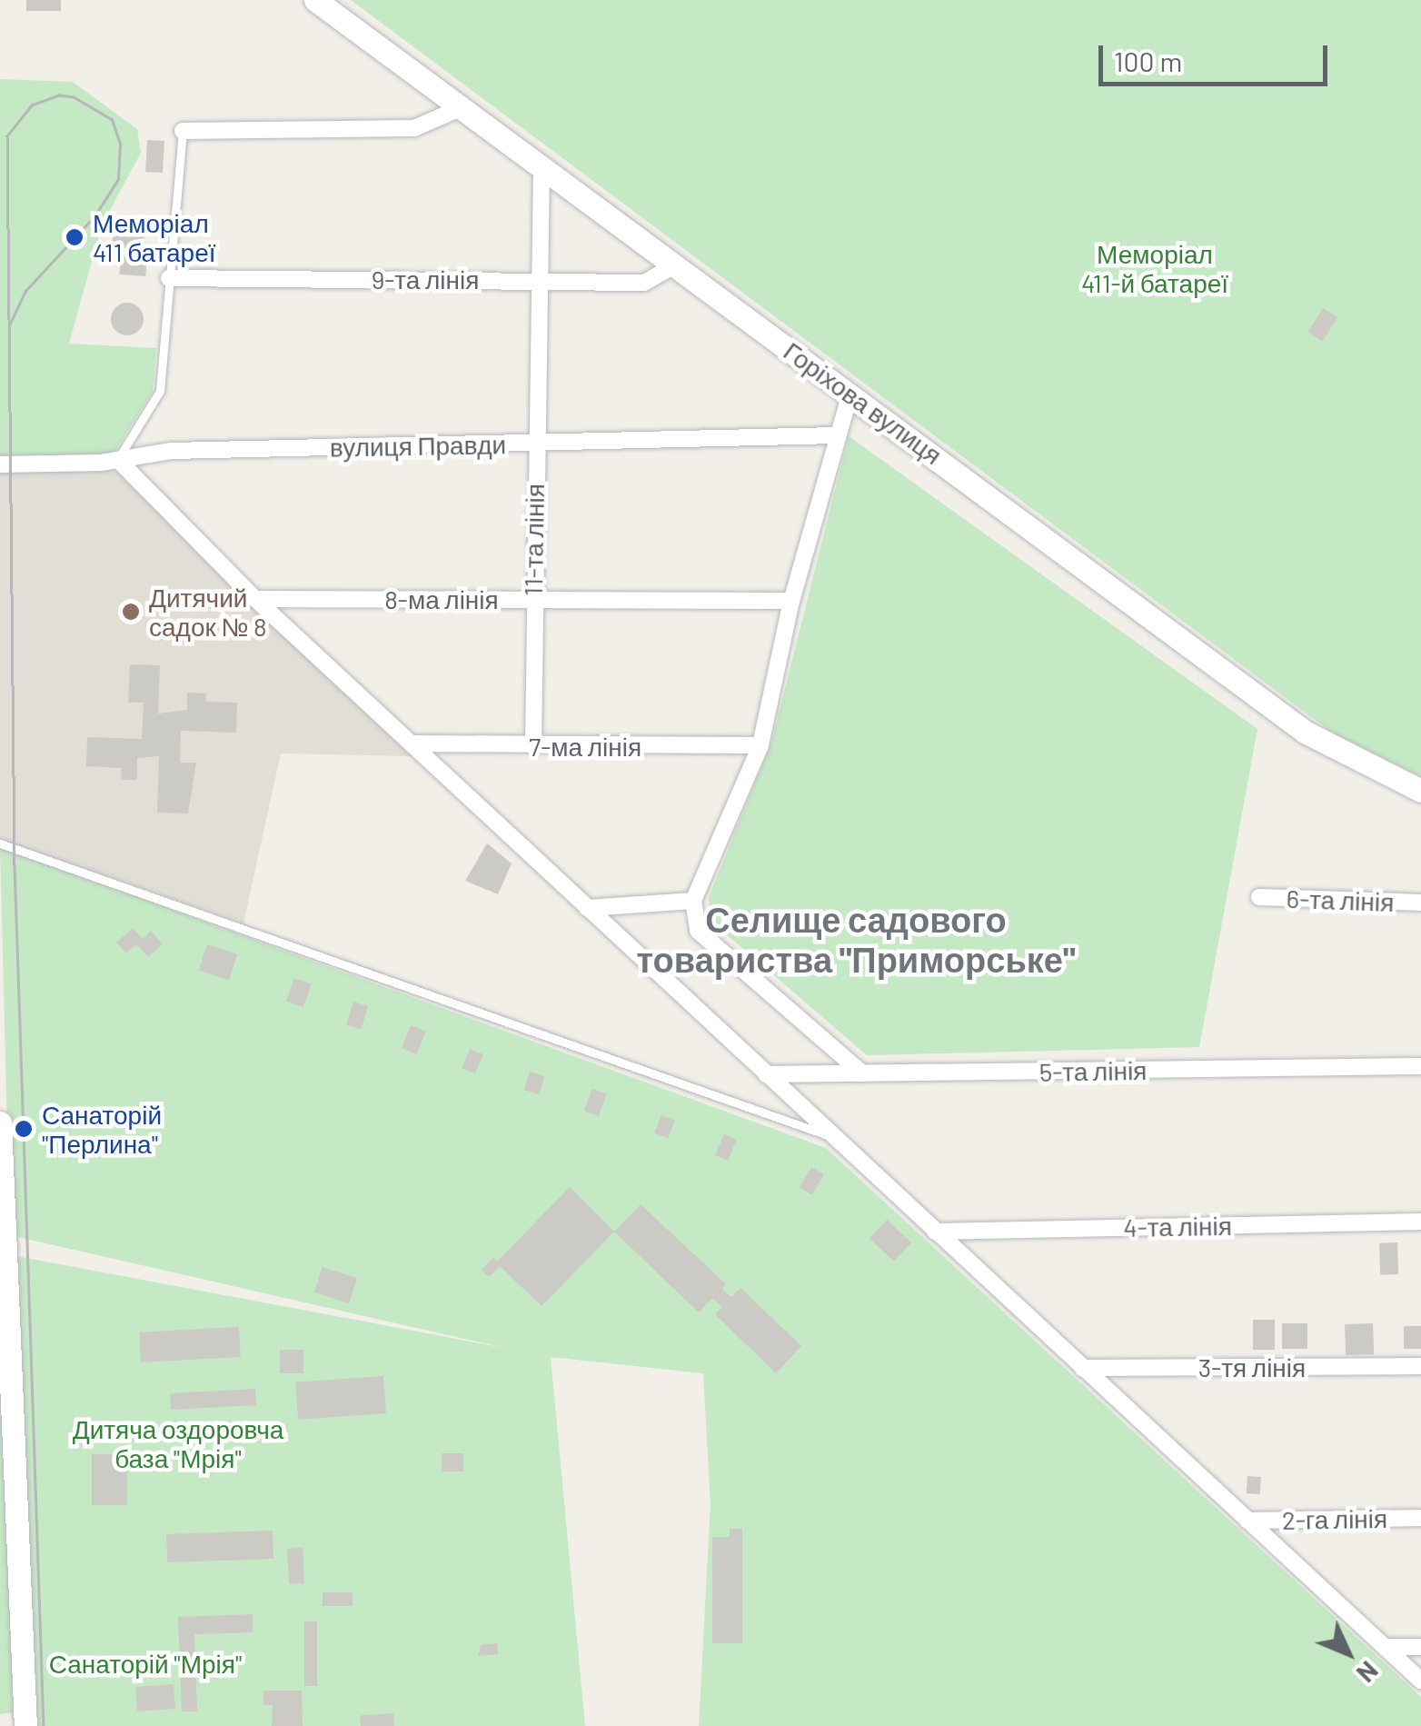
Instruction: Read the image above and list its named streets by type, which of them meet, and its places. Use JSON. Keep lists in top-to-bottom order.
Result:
{
  "streets": {
    "street": [
      "9-та лінія",
      "Горіхова вулиця",
      "вулиця Правди",
      "11-та лінія",
      "8-ма лінія",
      "7-ма лінія",
      "6-та лінія",
      "5-та лінія",
      "4-та лінія",
      "3-тя лінія",
      "2-га лінія"
    ]
  },
  "crossings": [
    ["9-та лінія", "Горіхова вулиця"],
    ["9-та лінія", "11-та лінія"],
    ["Горіхова вулиця", "11-та лінія"],
    ["вулиця Правди", "11-та лінія"],
    ["11-та лінія", "8-ма лінія"],
    ["11-та лінія", "7-ма лінія"]
  ],
  "districts": ["Селище садового товариства \"Приморське\""],
  "parks": ["Меморіал 411-й батареї", "Дитяча оздоровча база \"Мрія\"", "Санаторій \"Мрія\""],
  "places": ["Меморіал 411 батареї", "Дитячий садок № 8", "Санаторій \"Перлина\""],
  "scale_bar": "100 m",
  "north": "bottom right"
}
